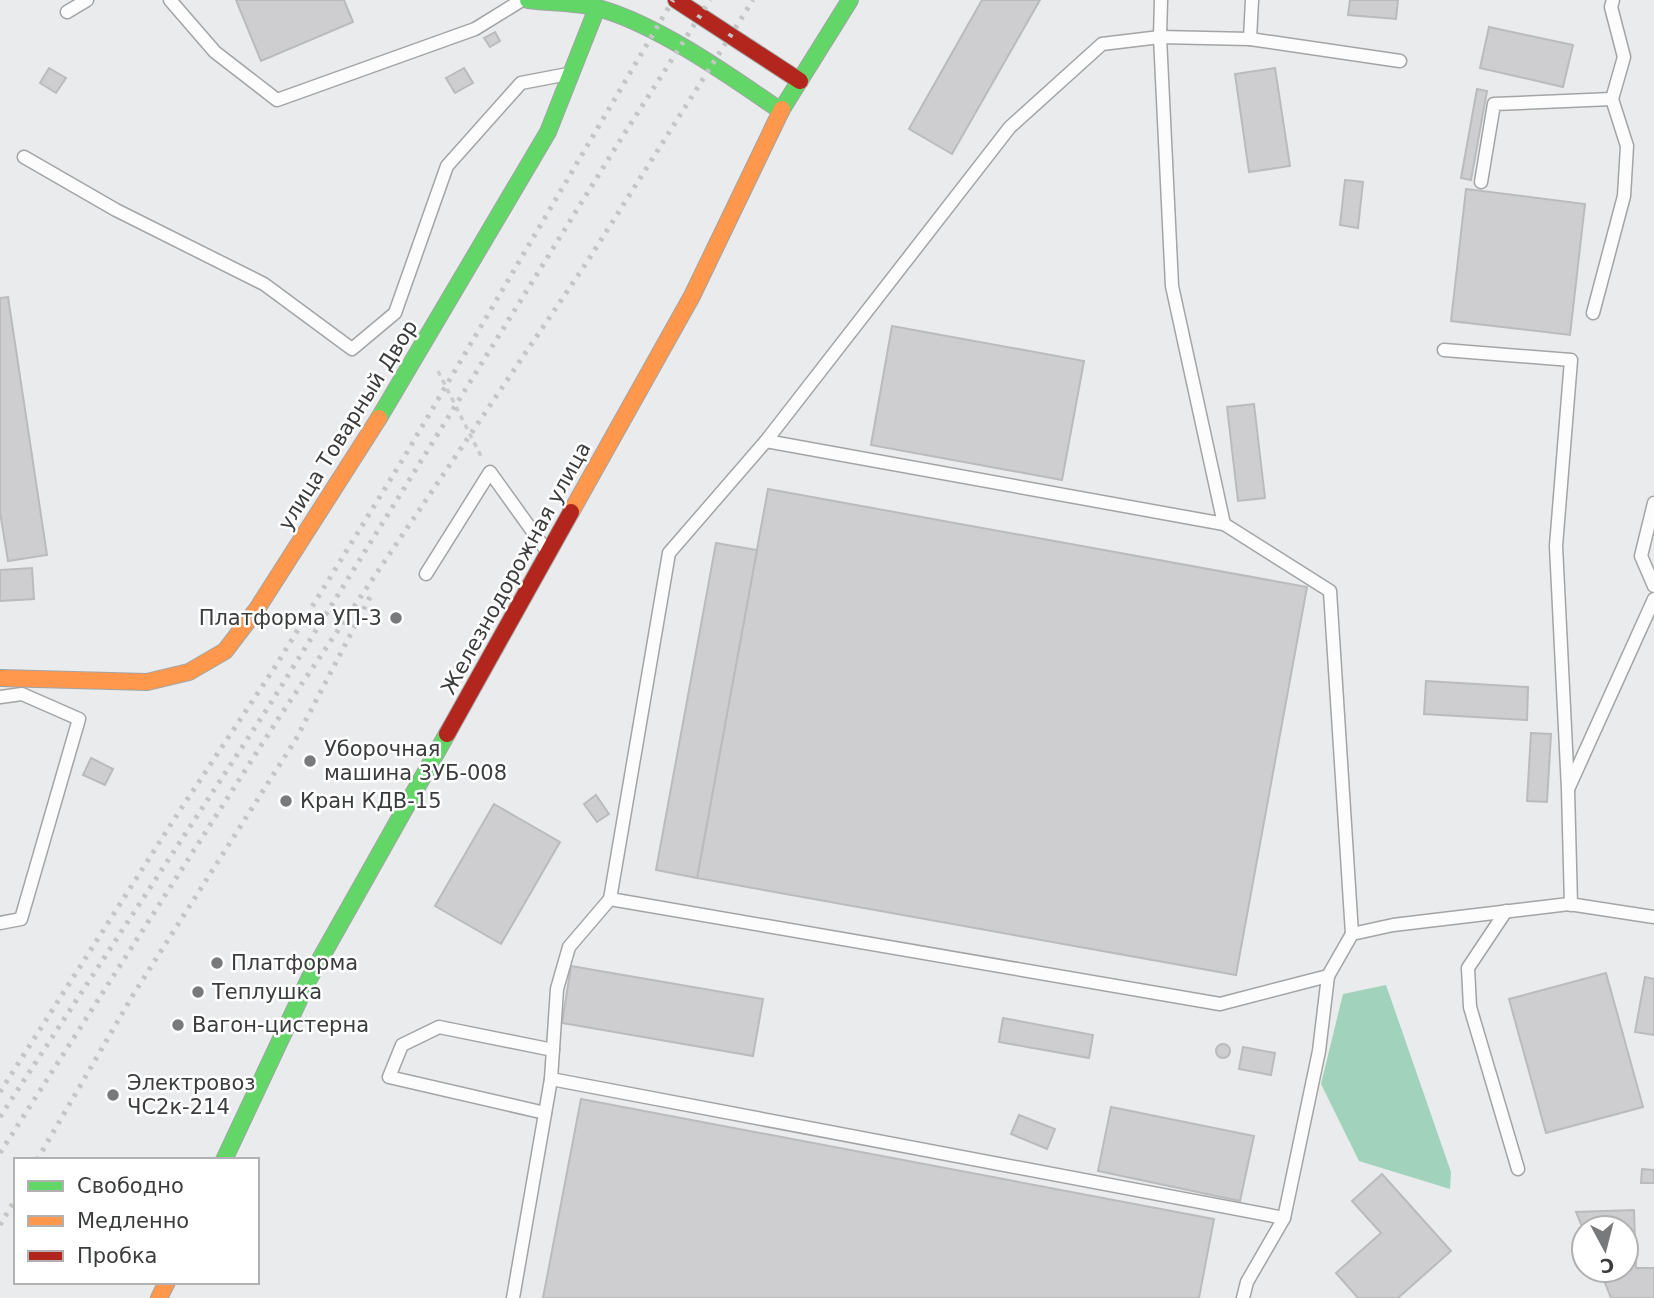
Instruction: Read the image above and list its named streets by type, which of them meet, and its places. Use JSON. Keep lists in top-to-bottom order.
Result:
{
  "streets": {
    "street": ["улица Товарный Двор", "Железнодорожная улица"]
  },
  "places": [
    "Платформа УП-3",
    "Уборочная машина 3УБ-008",
    "Кран КДВ-15",
    "Платформа",
    "Теплушка",
    "Вагон-цистерна",
    "Электровоз ЧС2к-214"
  ],
  "legend": ["Свободно", "Медленно", "Пробка"],
  "north": "bottom"
}
